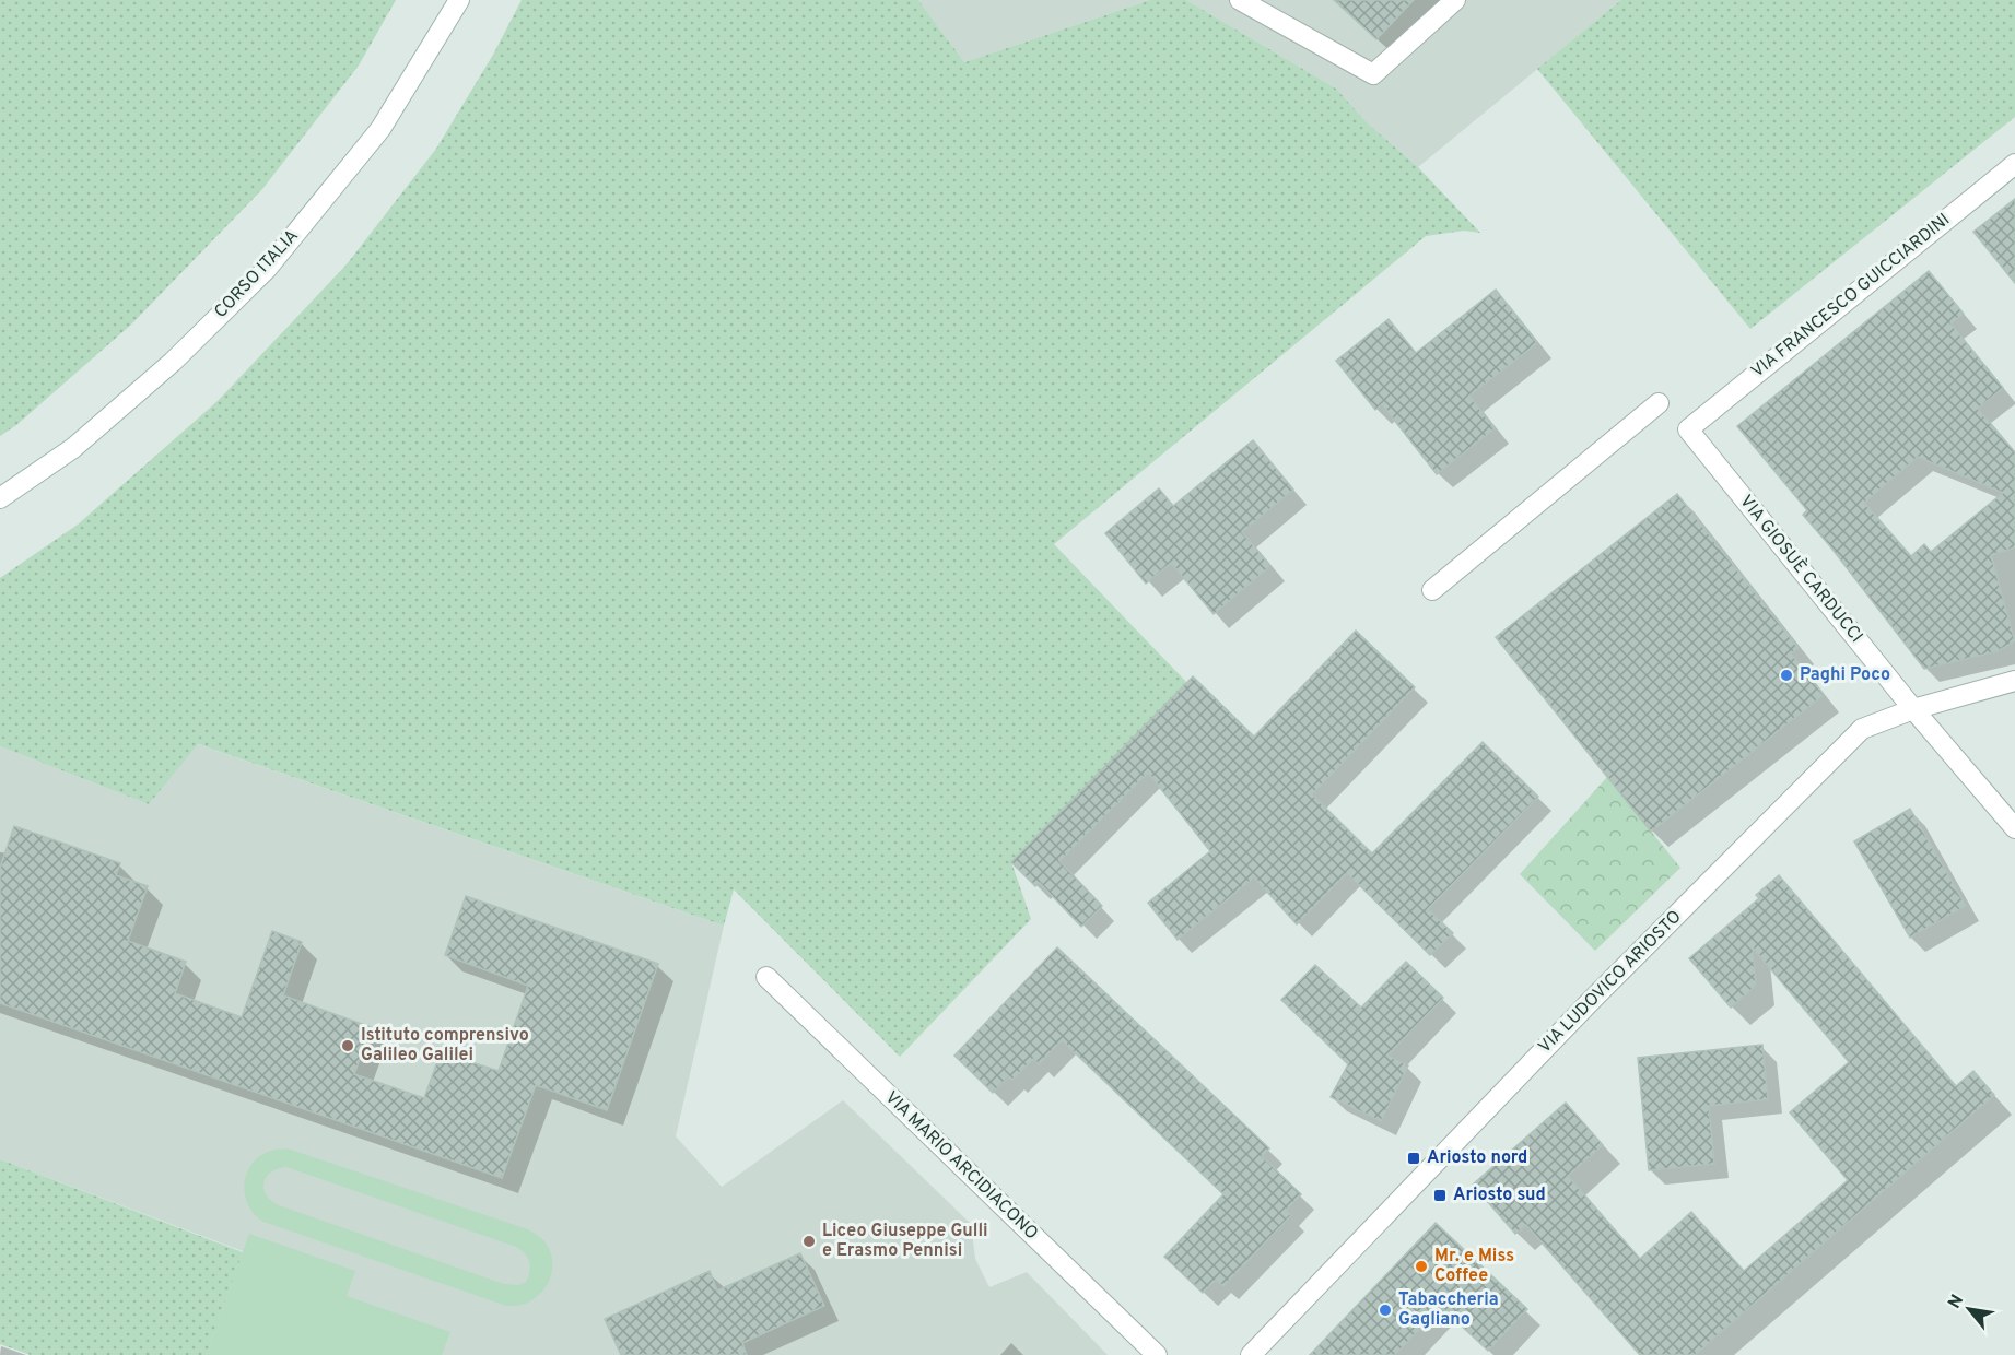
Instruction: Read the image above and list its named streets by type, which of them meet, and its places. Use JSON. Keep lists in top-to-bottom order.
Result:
{
  "streets": {
    "street": [
      "CORSO ITALIA",
      "VIA FRANCESCO GUICCIARDINI",
      "VIA GIOSUÈ CARDUCCI",
      "VIA LUDOVICO ARIOSTO",
      "VIA MARIO ARCIDIACONO"
    ]
  },
  "crossings": [
    ["VIA FRANCESCO GUICCIARDINI", "VIA GIOSUÈ CARDUCCI"],
    ["VIA GIOSUÈ CARDUCCI", "VIA LUDOVICO ARIOSTO"]
  ],
  "places": {
    "other": [
      "Paghi Poco",
      "Istituto comprensivo Galileo Galilei",
      "Liceo Giuseppe Gulli e Erasmo Pennisi",
      "Mr. e Miss Coffee",
      "Tabaccheria Gagliano"
    ],
    "transit": ["Ariosto nord", "Ariosto sud"]
  },
  "north": "top left"
}
